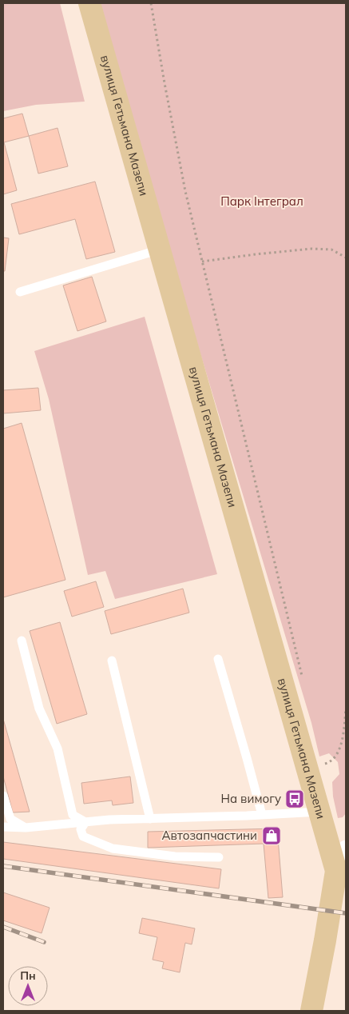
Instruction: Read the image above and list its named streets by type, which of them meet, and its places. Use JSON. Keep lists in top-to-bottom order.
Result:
{
  "streets": {
    "main road": ["вулиця Гетьмана Мазепи"]
  },
  "parks": ["Парк Інтеграл"],
  "places": {
    "bus stop": ["На вимогу"],
    "shop": ["Автозапчастини"]
  },
  "north": "top"
}
